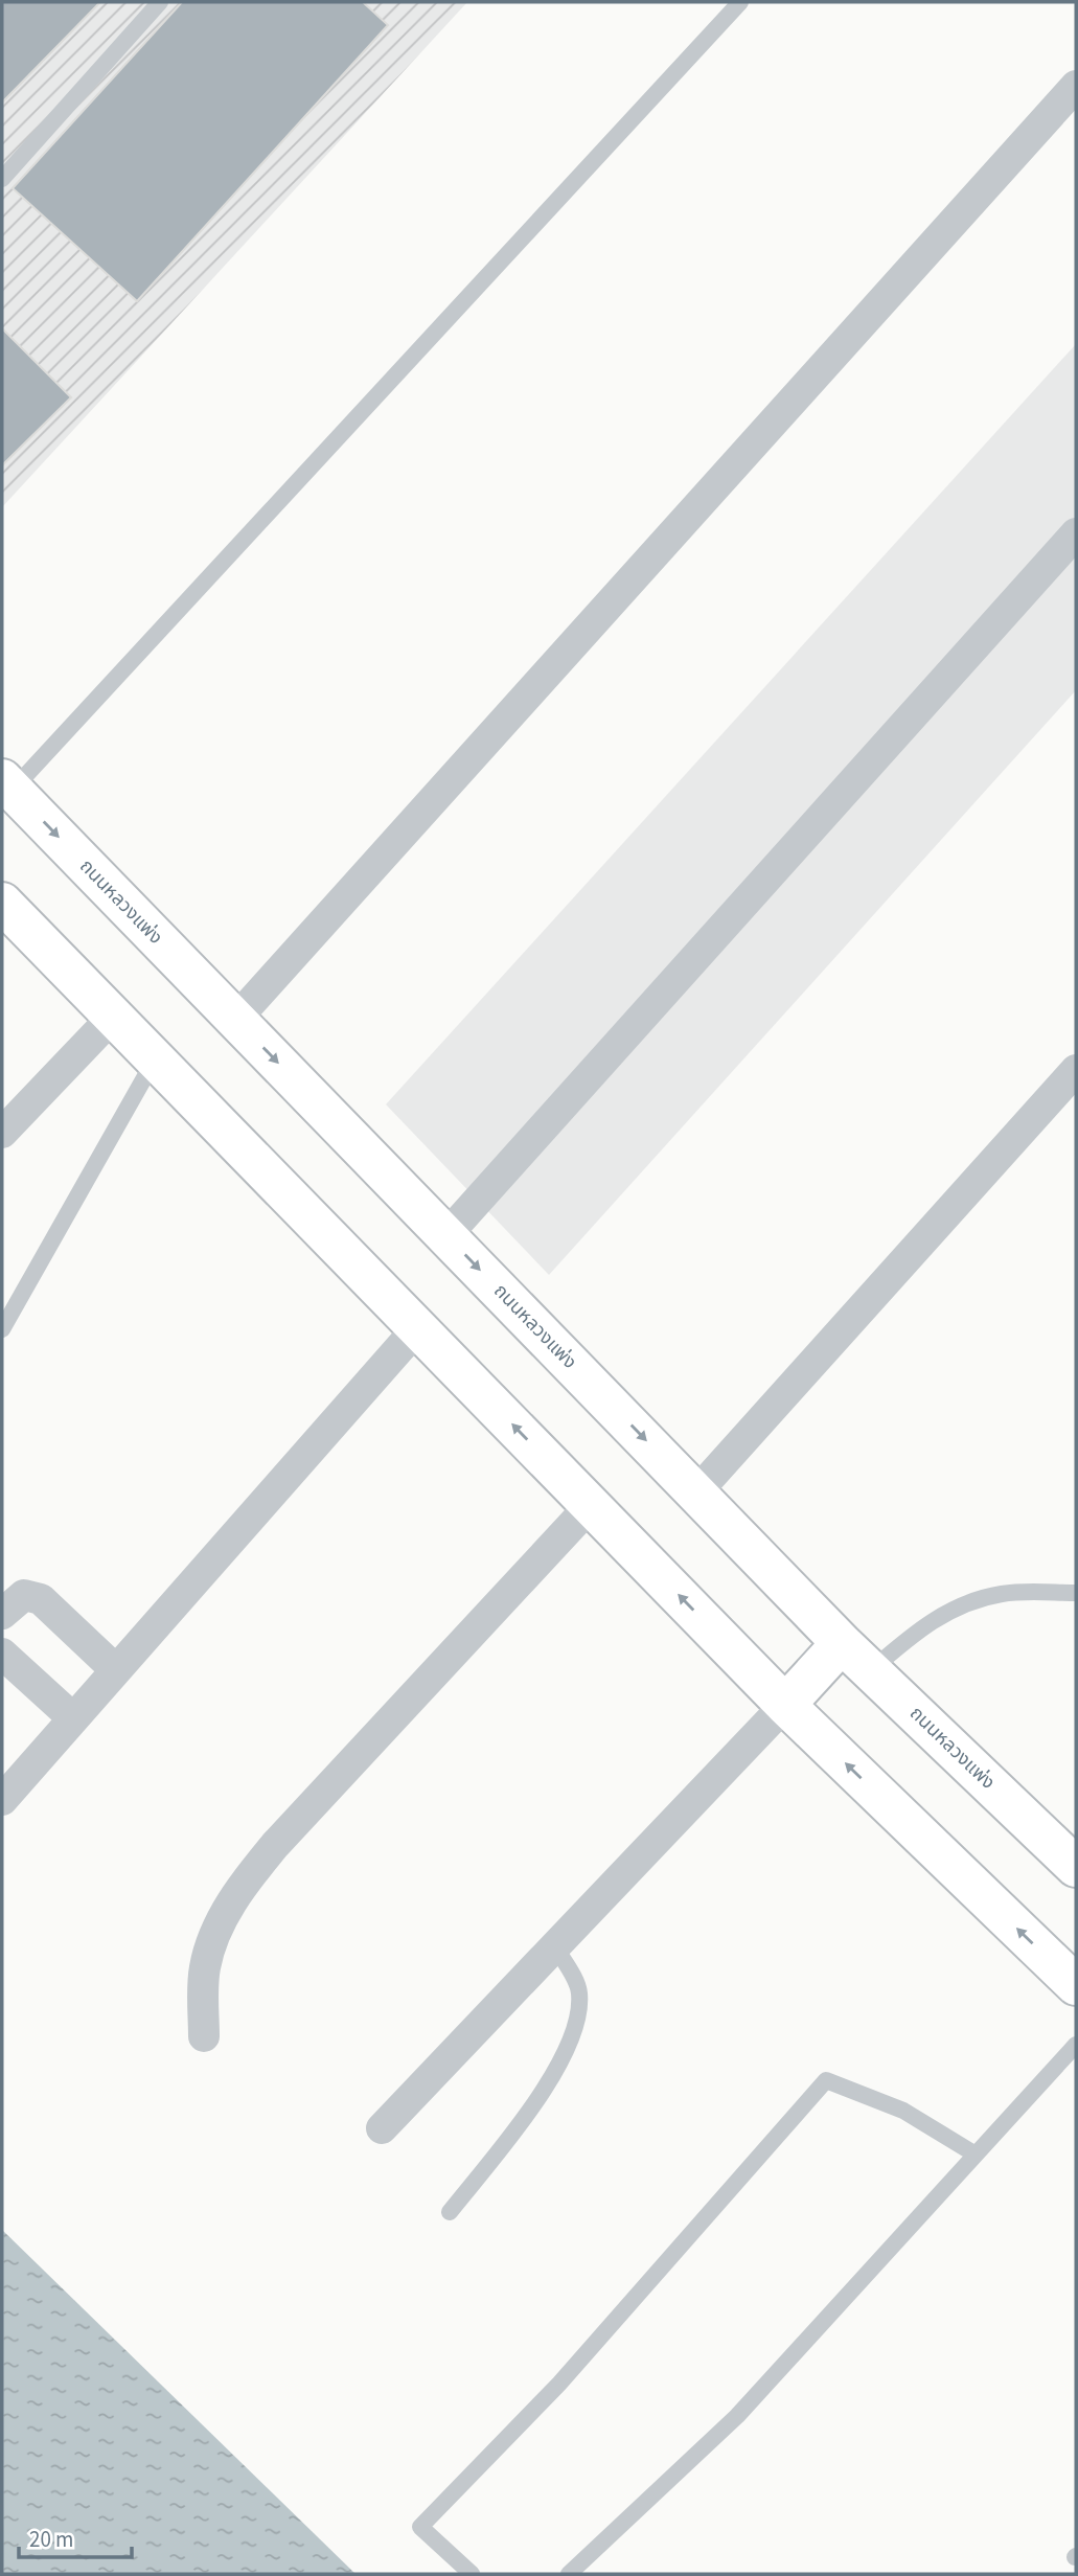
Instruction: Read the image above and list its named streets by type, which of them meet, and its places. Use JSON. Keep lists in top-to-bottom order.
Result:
{
  "streets": {
    "main road": ["ถนนหลวงแพ่ง"]
  },
  "scale_bar": "20 m"
}
